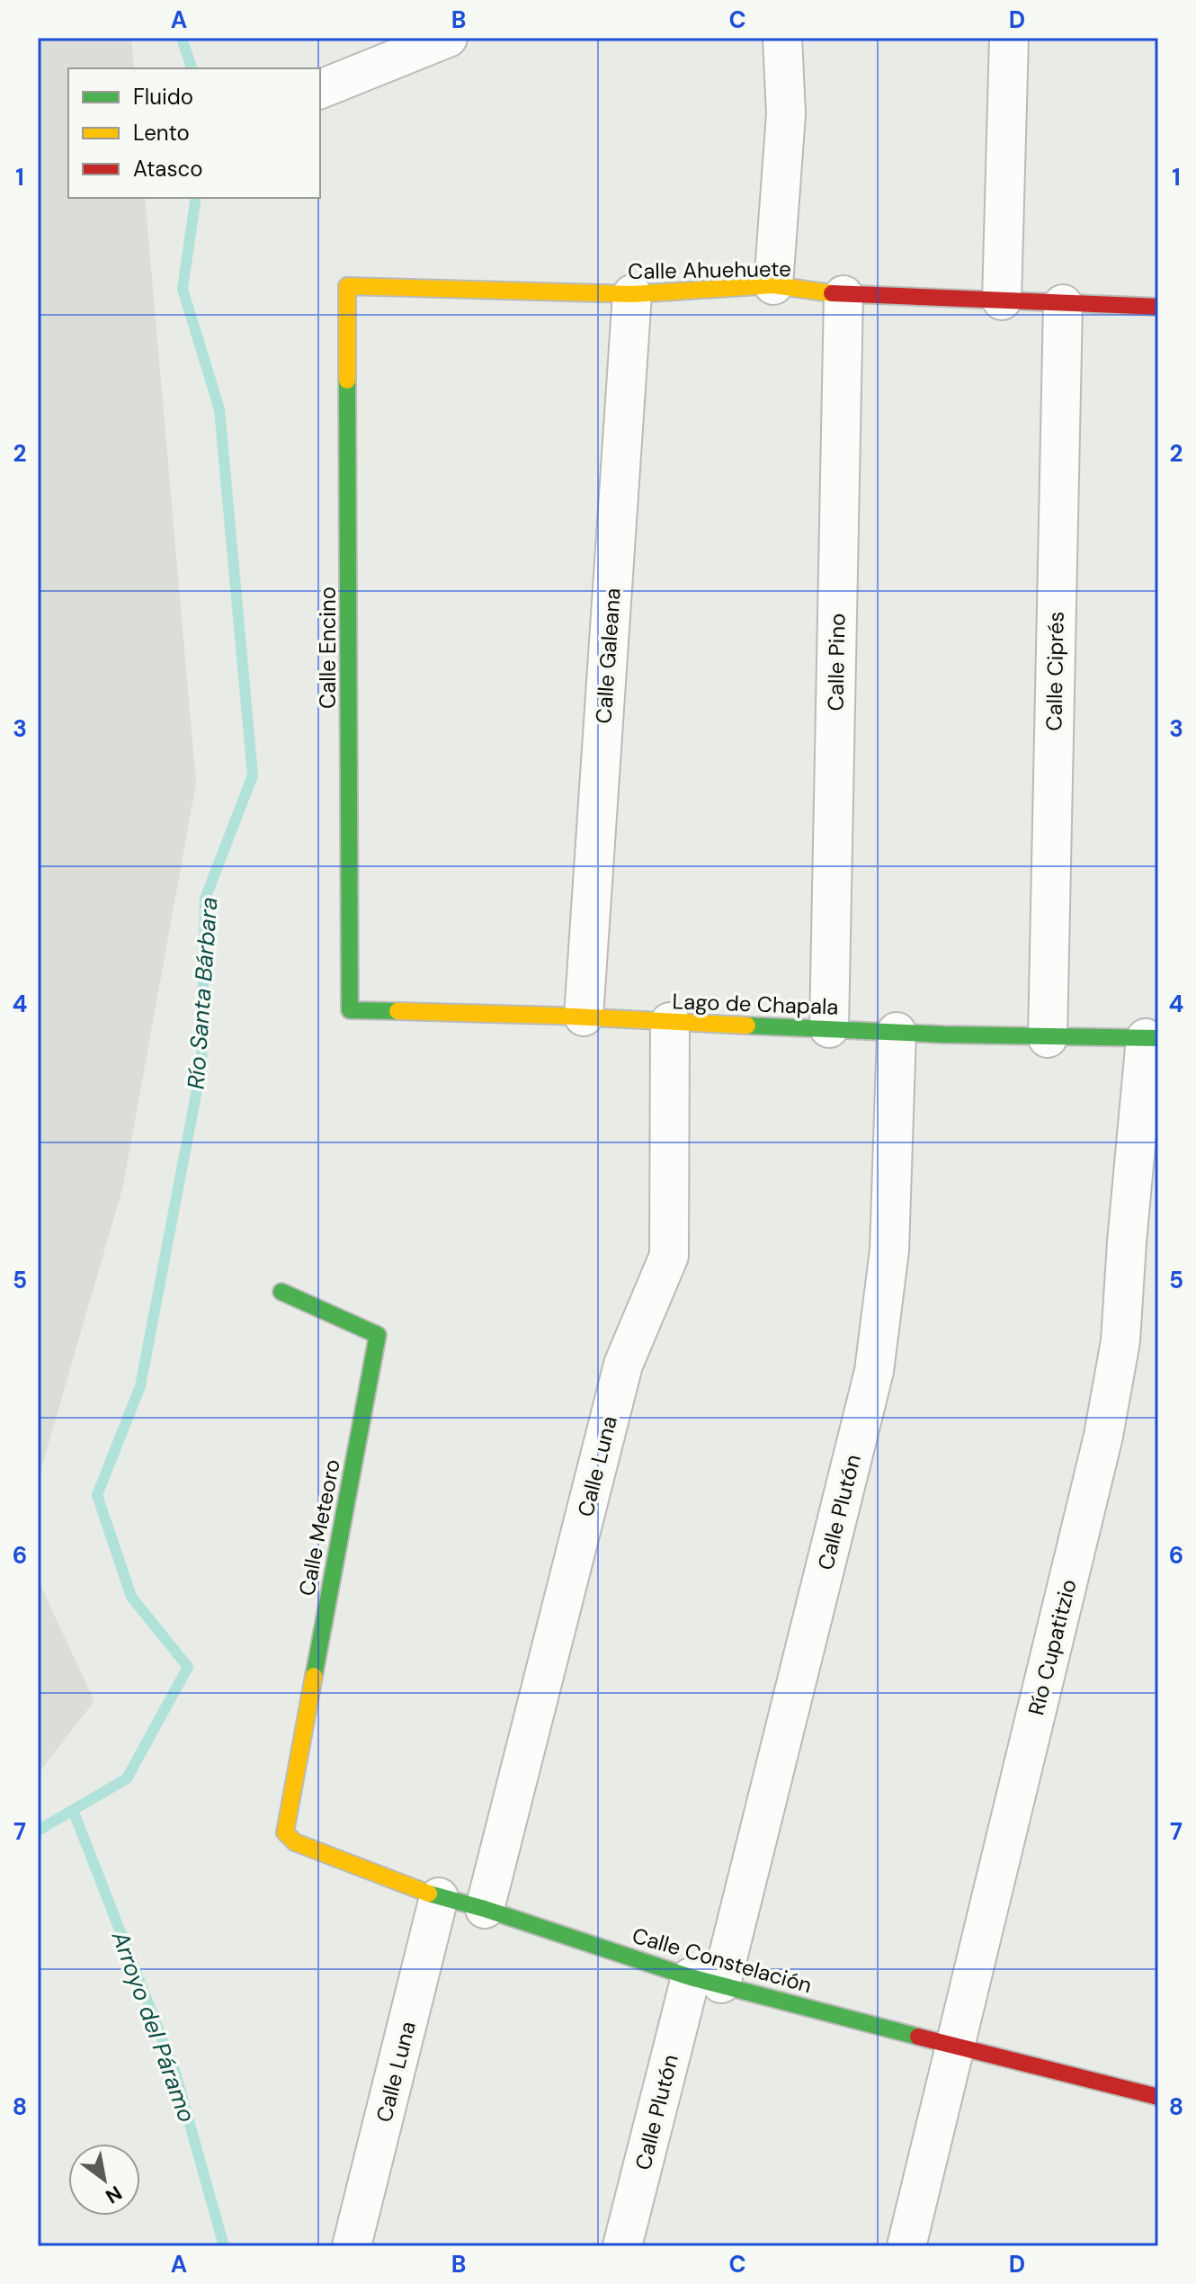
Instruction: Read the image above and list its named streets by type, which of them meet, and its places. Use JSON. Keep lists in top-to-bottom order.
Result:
{
  "streets": {
    "street": [
      "Calle Ahuehuete",
      "Calle Encino",
      "Calle Galeana",
      "Calle Pino",
      "Calle Ciprés",
      "Lago de Chapala",
      "Calle Luna",
      "Calle Plutón",
      "Calle Meteoro",
      "Río Cupatitzio",
      "Calle Constelación"
    ]
  },
  "crossings": [
    ["Calle Ahuehuete", "Calle Encino"],
    ["Calle Ahuehuete", "Calle Galeana"],
    ["Calle Ahuehuete", "Calle Pino"],
    ["Calle Ahuehuete", "Calle Ciprés"],
    ["Calle Encino", "Lago de Chapala"],
    ["Calle Galeana", "Lago de Chapala"],
    ["Calle Pino", "Lago de Chapala"],
    ["Calle Ciprés", "Lago de Chapala"],
    ["Lago de Chapala", "Calle Luna"],
    ["Lago de Chapala", "Calle Plutón"],
    ["Lago de Chapala", "Río Cupatitzio"],
    ["Calle Luna", "Calle Constelación"],
    ["Calle Plutón", "Calle Constelación"],
    ["Calle Meteoro", "Calle Constelación"],
    ["Río Cupatitzio", "Calle Constelación"]
  ],
  "water": ["Río Santa Bárbara", "Arroyo del Páramo"],
  "legend": ["Fluido", "Lento", "Atasco"],
  "north": "bottom right",
  "grid": {
    "columns": [
      "A",
      "B",
      "C",
      "D"
    ],
    "rows": [
      "1",
      "2",
      "3",
      "4",
      "5",
      "6",
      "7",
      "8"
    ]
  }
}
